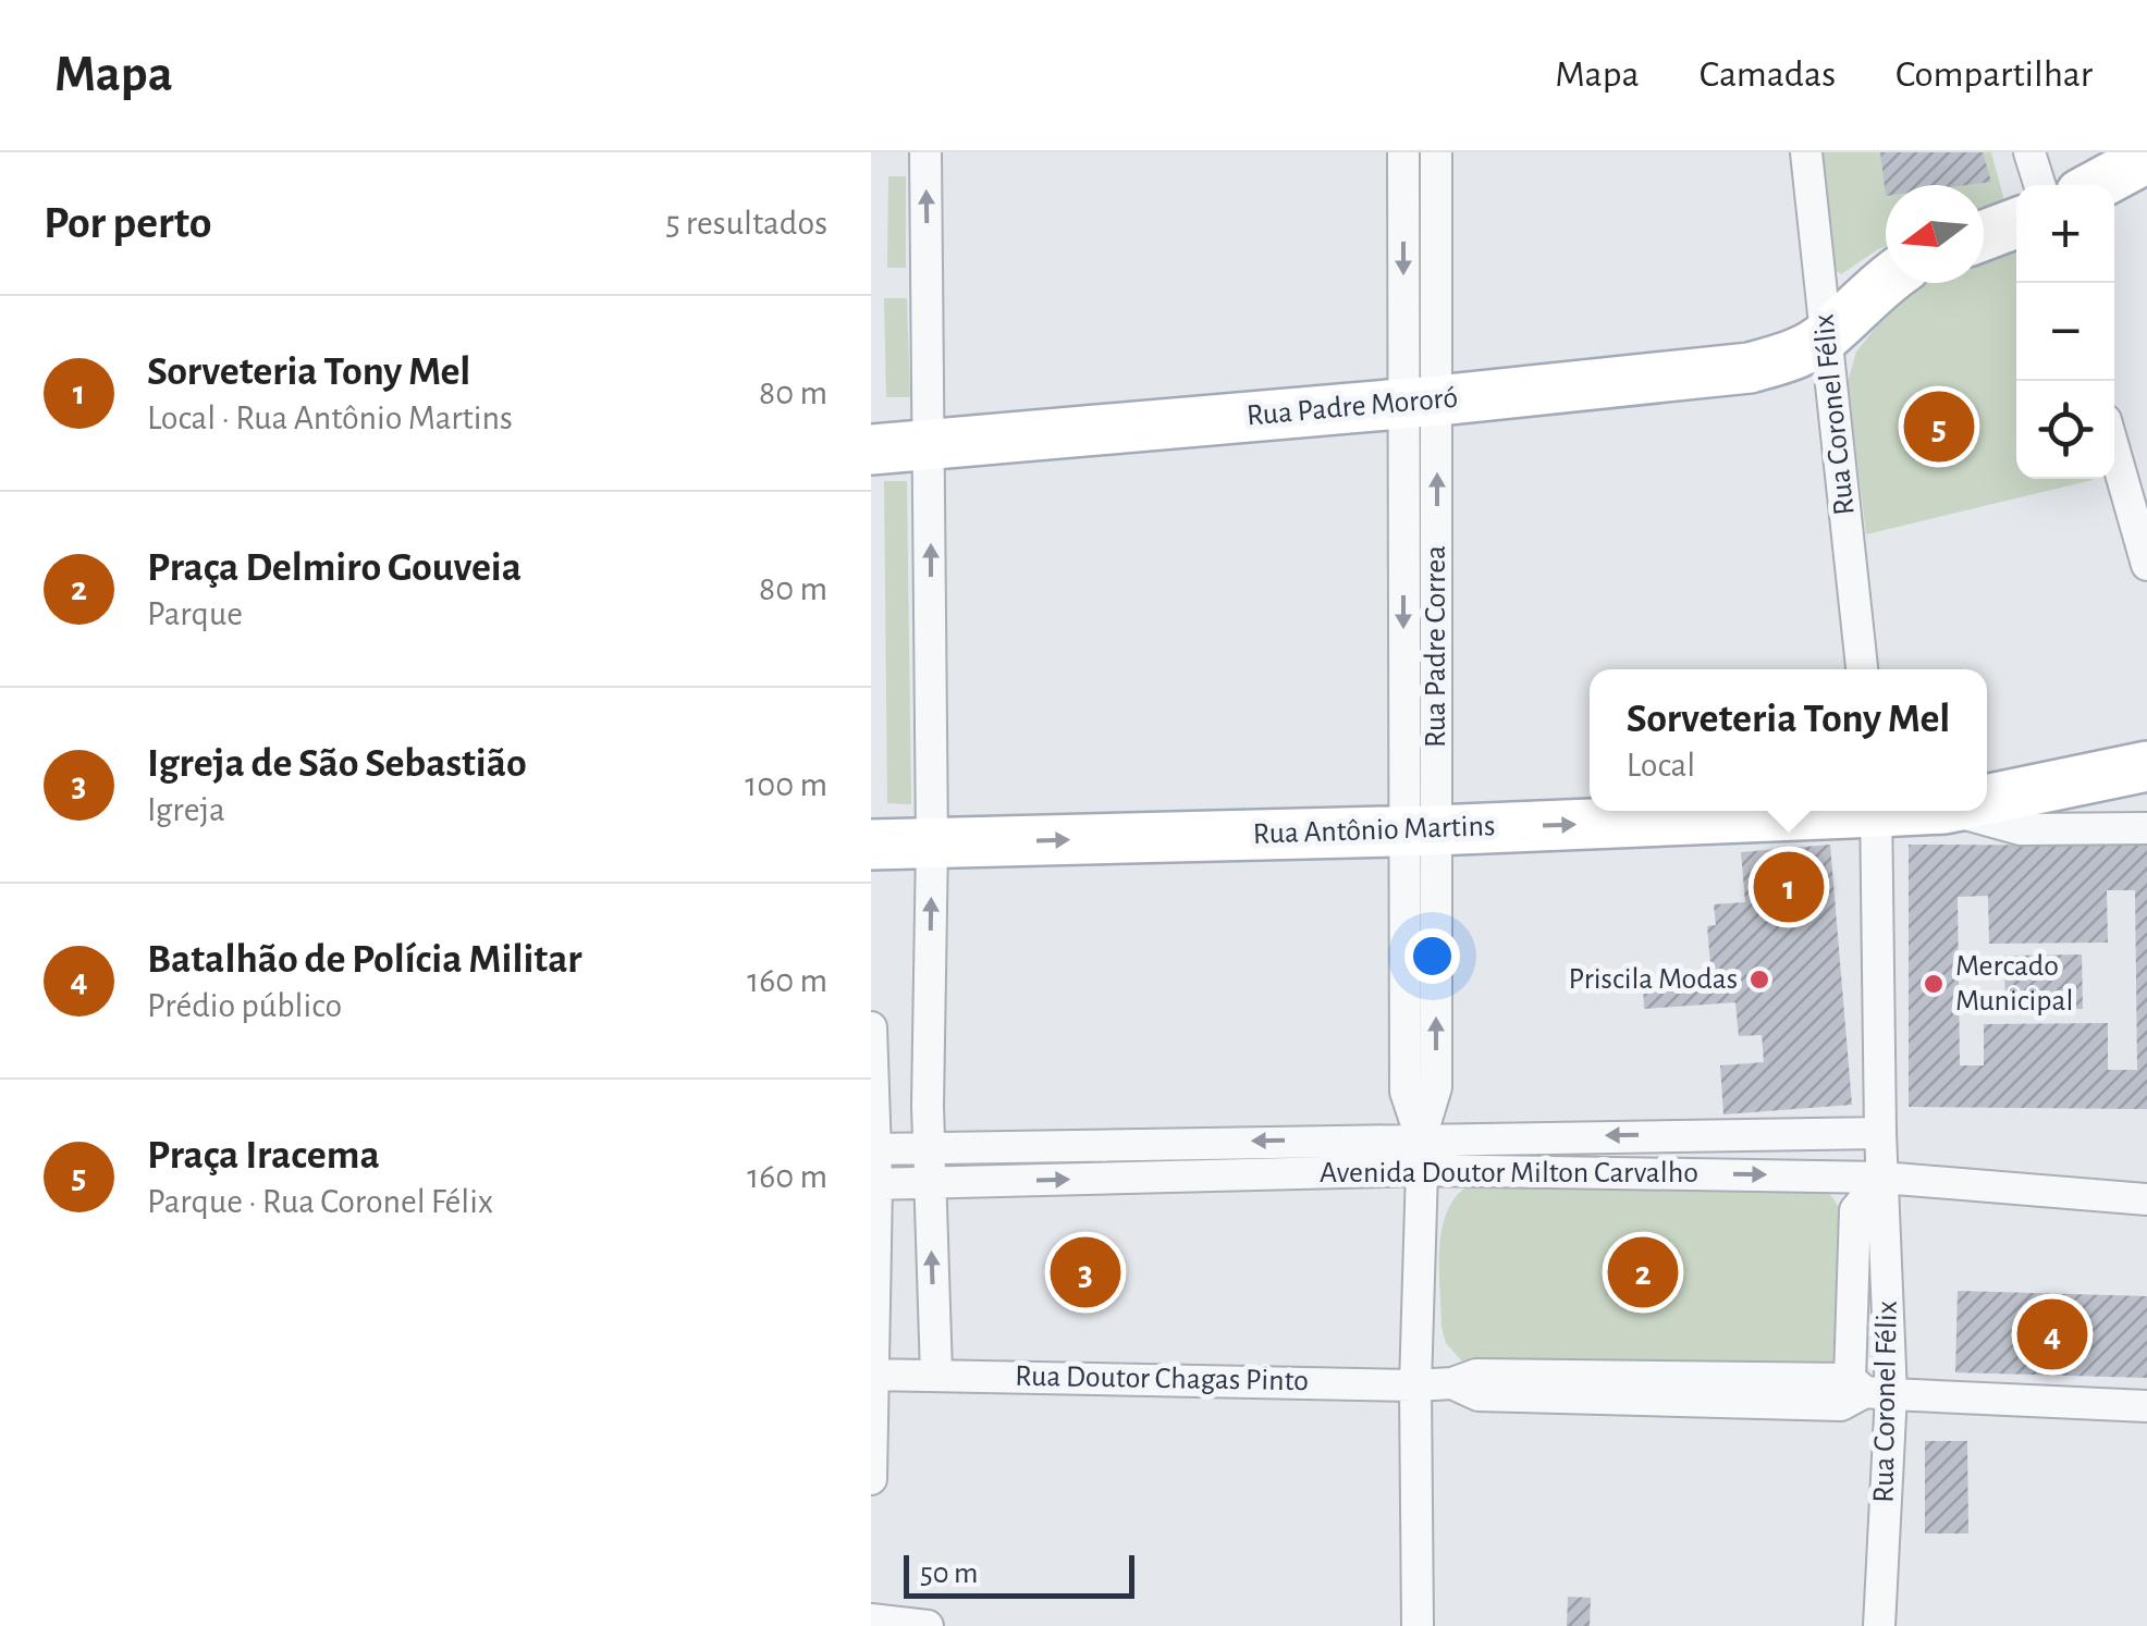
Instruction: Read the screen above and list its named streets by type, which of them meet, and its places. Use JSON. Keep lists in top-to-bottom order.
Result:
{
  "streets": {
    "main road": ["Rua Padre Mororó", "Rua Antônio Martins"],
    "street": [
      "Rua Coronel Félix",
      "Rua Padre Correa",
      "Avenida Doutor Milton Carvalho",
      "Rua Doutor Chagas Pinto"
    ]
  },
  "crossings": [
    ["Rua Padre Mororó", "Rua Coronel Félix"],
    ["Rua Padre Mororó", "Rua Padre Correa"],
    ["Rua Coronel Félix", "Avenida Doutor Milton Carvalho"],
    ["Rua Coronel Félix", "Rua Doutor Chagas Pinto"],
    ["Rua Padre Correa", "Rua Antônio Martins"],
    ["Rua Padre Correa", "Avenida Doutor Milton Carvalho"],
    ["Rua Padre Correa", "Rua Doutor Chagas Pinto"]
  ],
  "one_way": ["Rua Antônio Martins"],
  "places": ["Priscila Modas", "Mercado Municipal"],
  "scale_bar": "50 m",
  "north": "left",
  "page": {
    "header": "Mapa",
    "nav": ["Mapa", "Camadas", "Compartilhar"],
    "heading": ["Por perto", "5 resultados"],
    "map_buttons": ["+", "−"],
    "list": [
      {
        "mark": "1",
        "name": "Sorveteria Tony Mel",
        "note": "Local · Rua Antônio Martins",
        "value": "80 m"
      },
      {
        "mark": "2",
        "name": "Praça Delmiro Gouveia",
        "note": "Parque",
        "value": "80 m"
      },
      {
        "mark": "3",
        "name": "Igreja de São Sebastião",
        "note": "Igreja",
        "value": "100 m"
      },
      {
        "mark": "4",
        "name": "Batalhão de Polícia Militar",
        "note": "Prédio público",
        "value": "160 m"
      },
      {
        "mark": "5",
        "name": "Praça Iracema",
        "note": "Parque · Rua Coronel Félix",
        "value": "160 m"
      }
    ],
    "pins": [
      "5",
      "1",
      "2",
      "3",
      "4"
    ],
    "popup": ["Sorveteria Tony Mel", "Local"],
    "scale": "50 m"
  }
}
